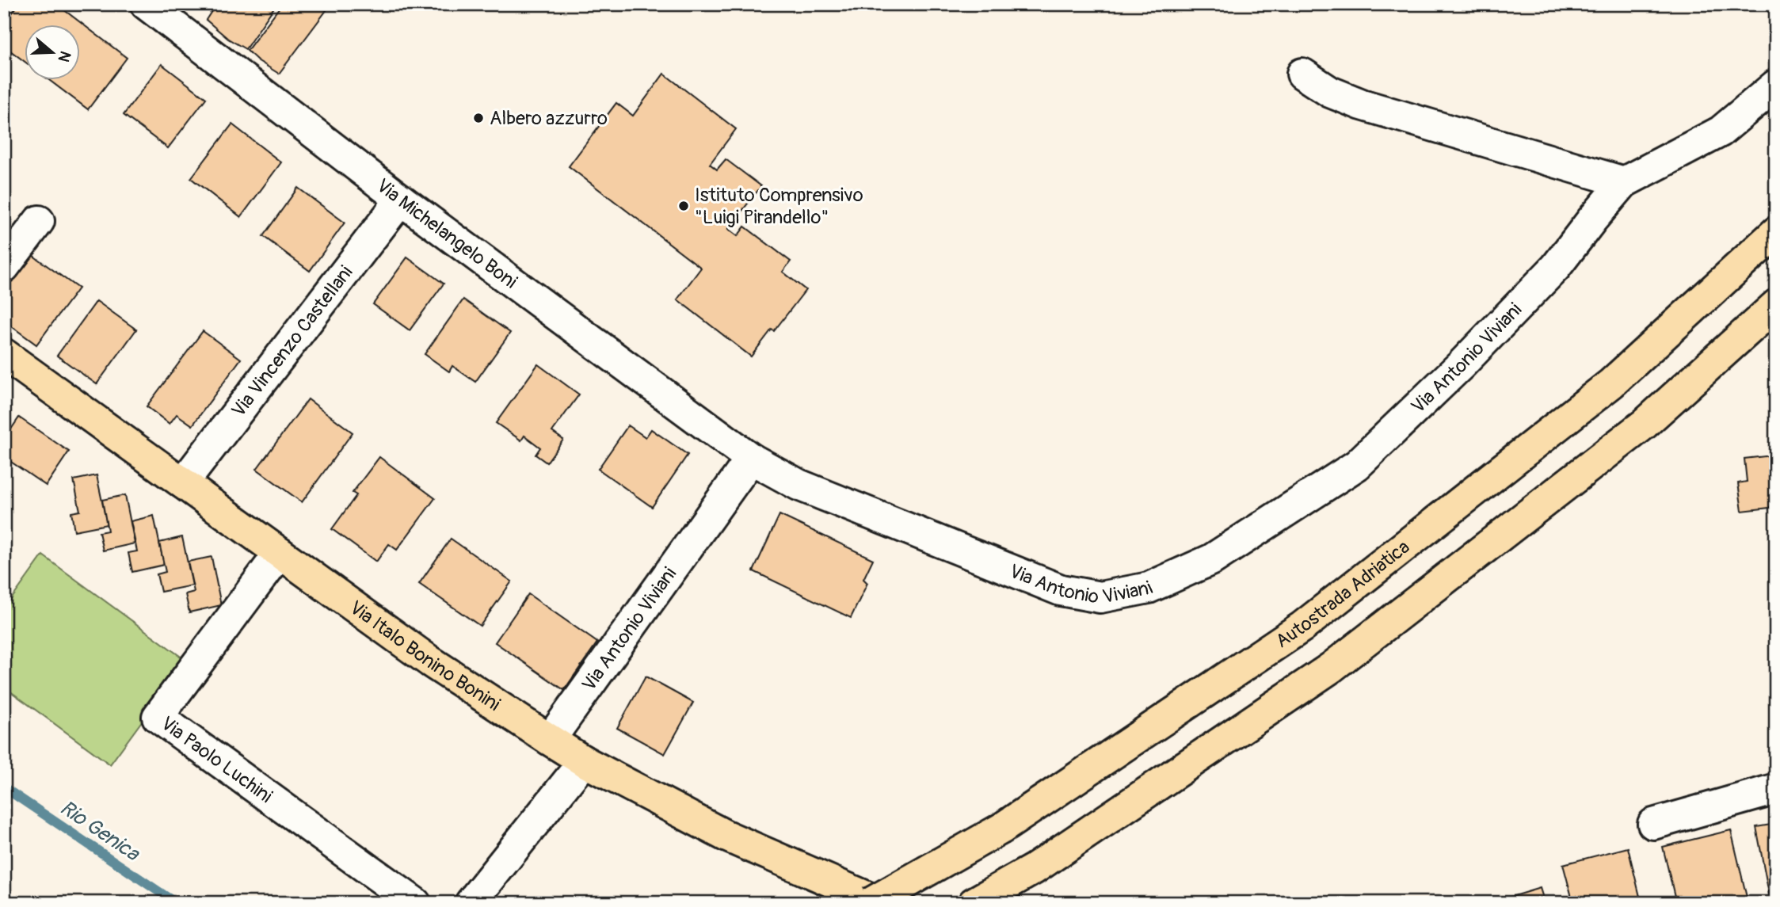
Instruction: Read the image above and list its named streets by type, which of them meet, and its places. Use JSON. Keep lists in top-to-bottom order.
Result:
{
  "streets": {
    "main road": ["Autostrada Adriatica", "Via Italo Bonino Bonini"],
    "street": [
      "Via Michelangelo Boni",
      "Via Vincenzo Castellani",
      "Via Antonio Viviani",
      "Via Paolo Luchini"
    ]
  },
  "crossings": [
    ["Via Michelangelo Boni", "Via Vincenzo Castellani"],
    ["Via Michelangelo Boni", "Via Antonio Viviani"],
    ["Via Vincenzo Castellani", "Via Italo Bonino Bonini"],
    ["Via Antonio Viviani", "Via Italo Bonino Bonini"],
    ["Via Italo Bonino Bonini", "Via Paolo Luchini"]
  ],
  "water": ["Rio Genica"],
  "places": ["Albero azzurro", "Istituto Comprensivo \"Luigi Pirandello\""],
  "north": "right"
}
